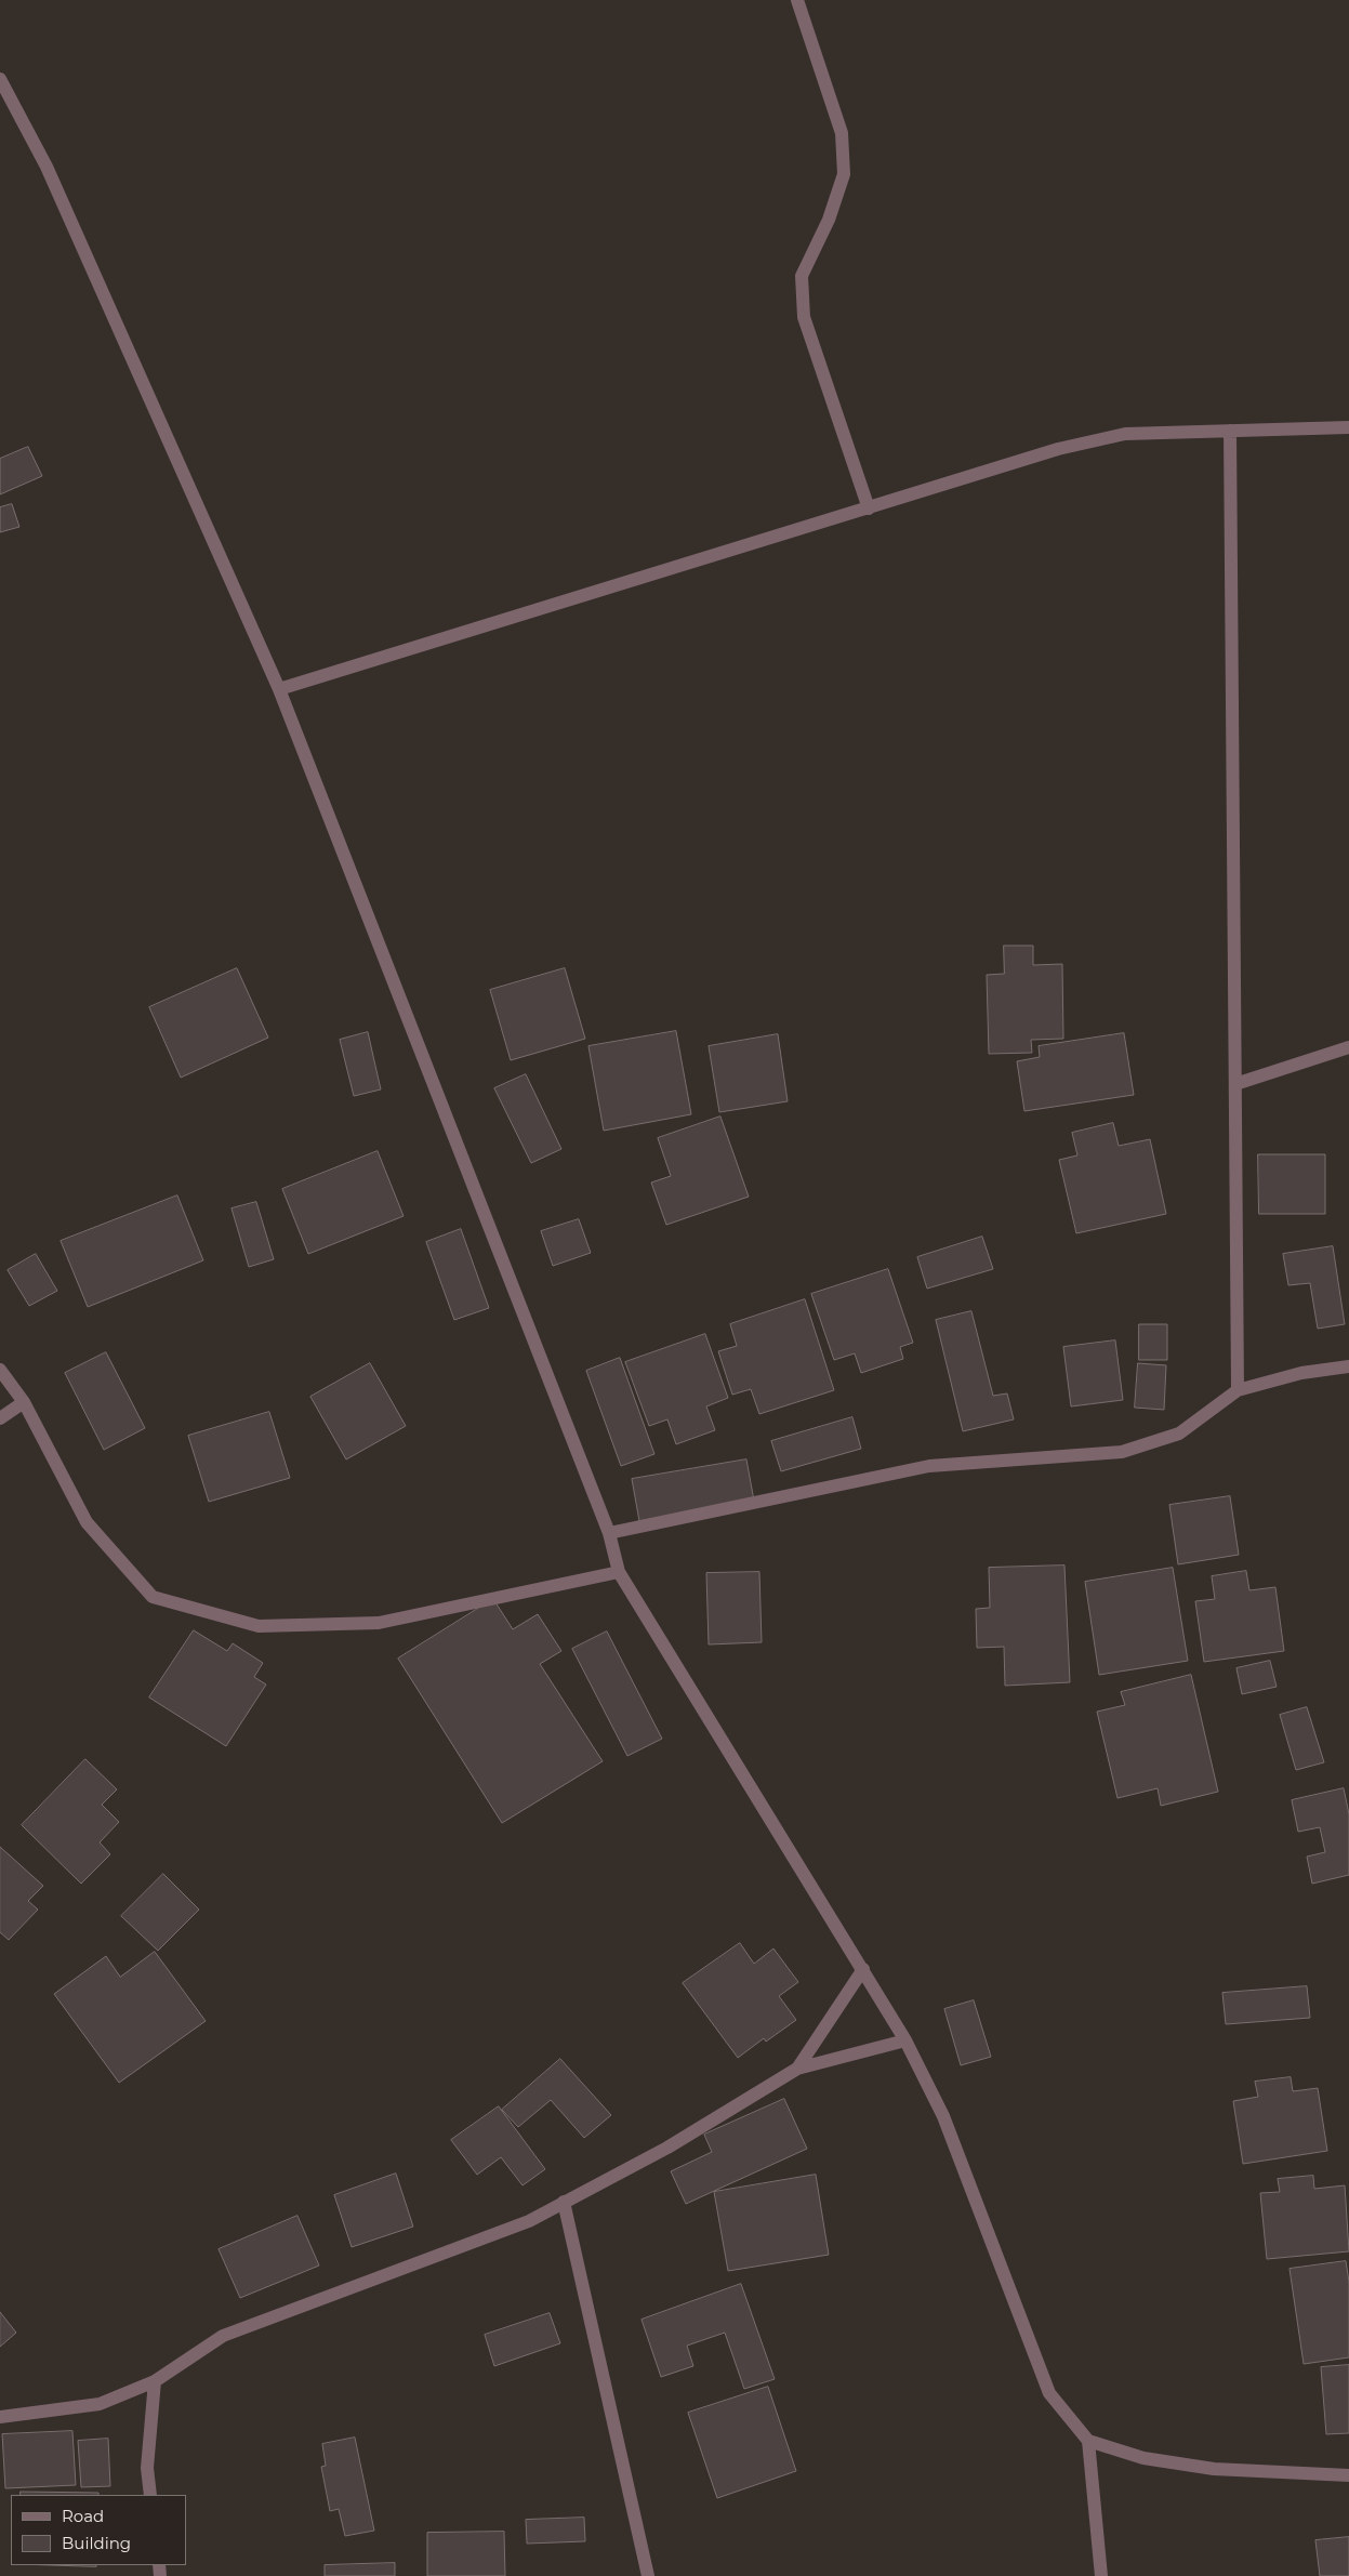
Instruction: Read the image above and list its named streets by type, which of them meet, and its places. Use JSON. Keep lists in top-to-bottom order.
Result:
{
  "legend": ["Road", "Building"]
}
